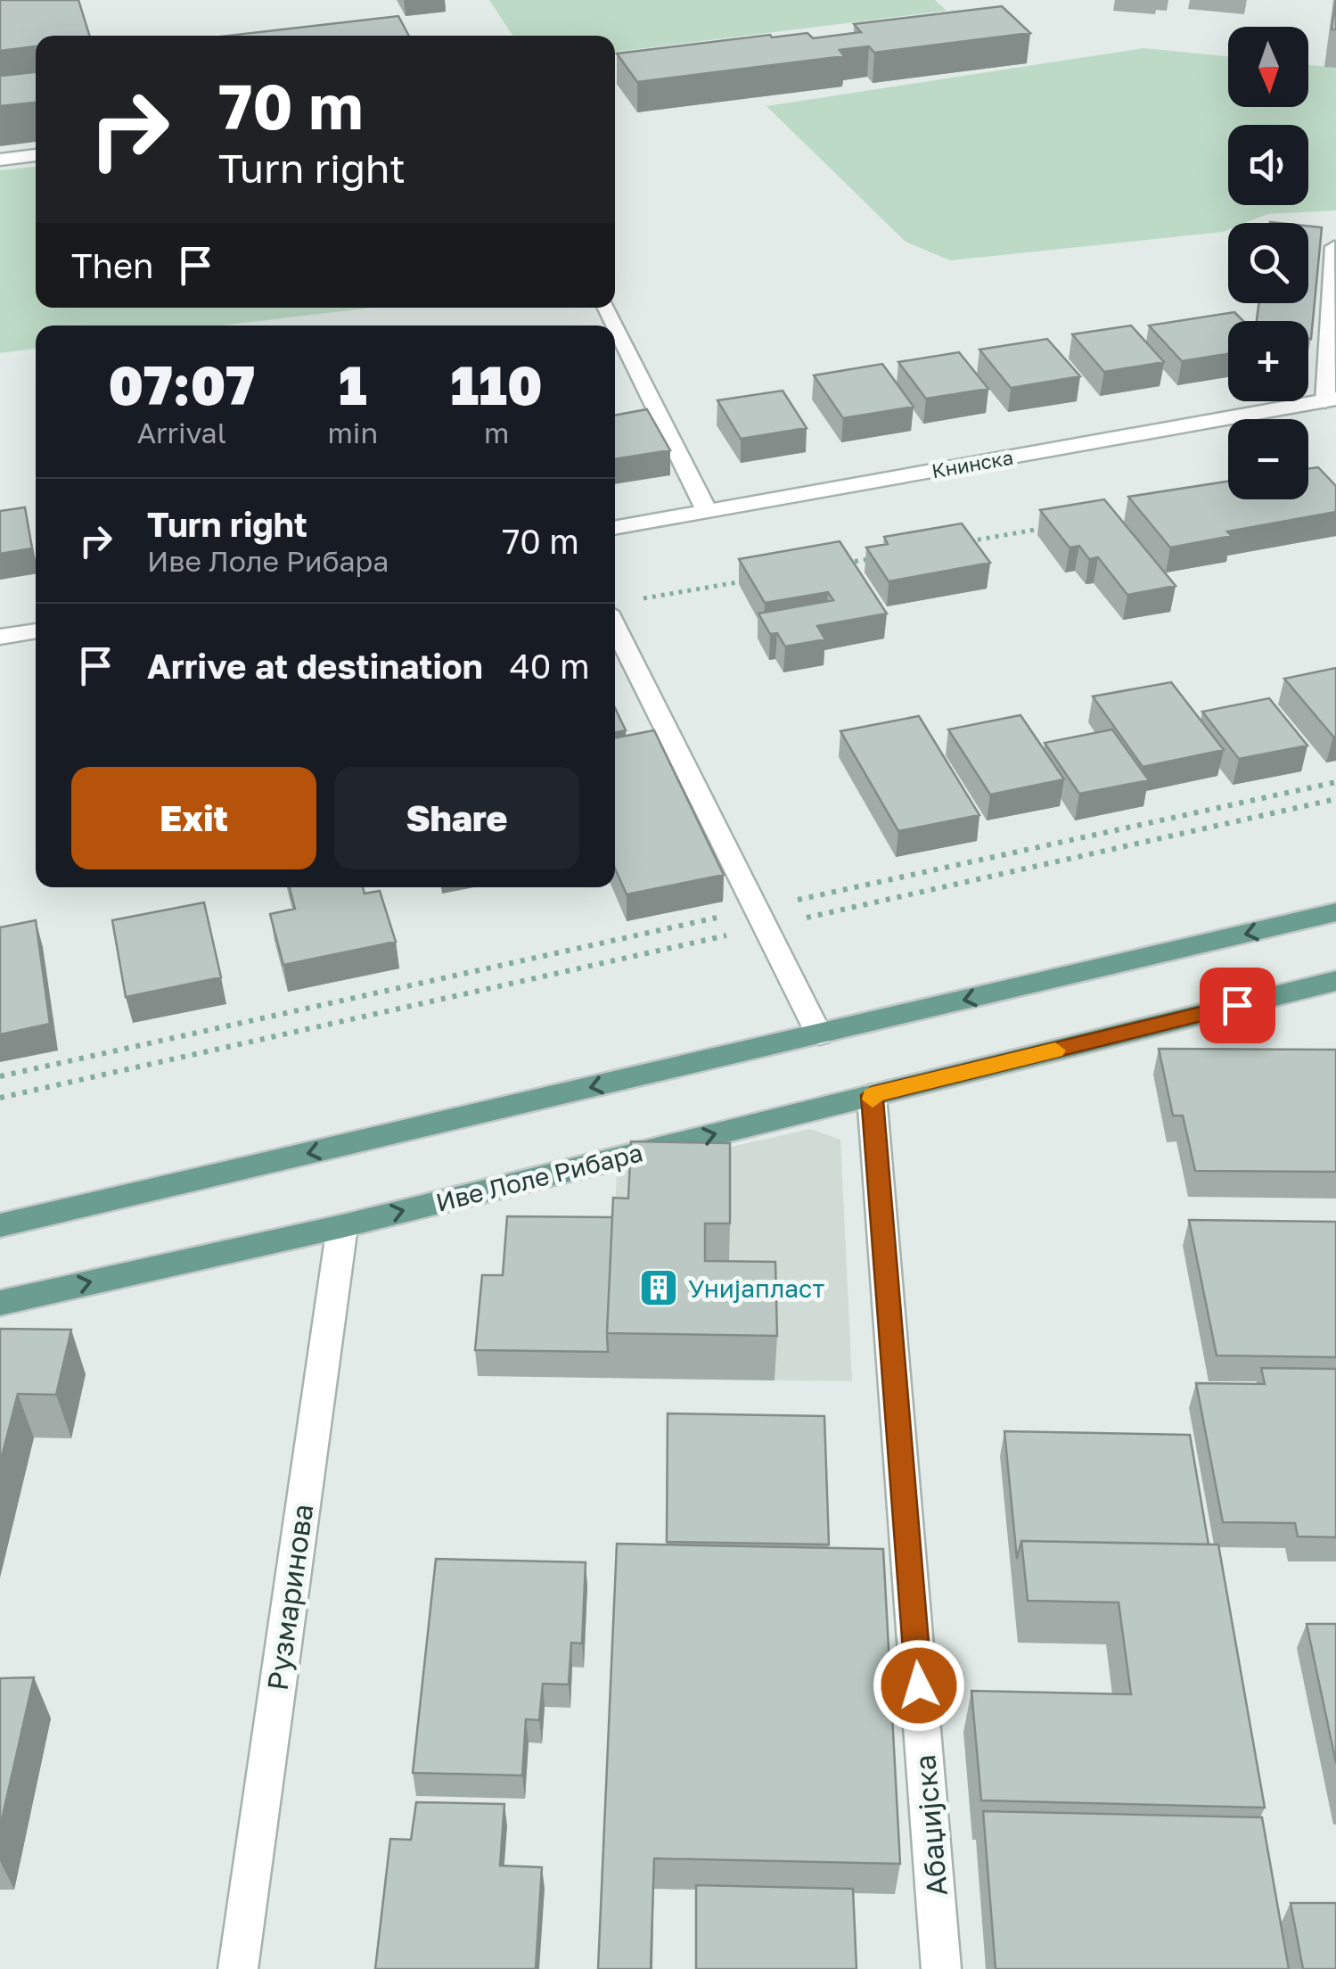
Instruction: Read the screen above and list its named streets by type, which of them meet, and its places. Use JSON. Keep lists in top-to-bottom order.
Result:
{
  "streets": {
    "main road": ["Иве Лоле Рибара"],
    "street": ["Книнска", "Рузмаринова", "Абаџијска"]
  },
  "crossings": [
    ["Иве Лоле Рибара", "Рузмаринова"],
    ["Иве Лоле Рибара", "Абаџијска"]
  ],
  "places": {
    "building": ["Унијапласт"]
  },
  "north": "bottom",
  "page": {
    "map_buttons": ["+", "−"],
    "turn": ["70 m", "Turn right"],
    "then": "Then",
    "eta": [
      "07:07",
      "Arrival",
      "1",
      "min",
      "110",
      "m"
    ],
    "list": [
      {
        "name": "Turn right",
        "note": "Иве Лоле Рибара",
        "value": "70 m"
      },
      {
        "name": "Arrive at destination",
        "value": "40 m"
      }
    ],
    "buttons": ["Exit", "Share"]
  }
}
